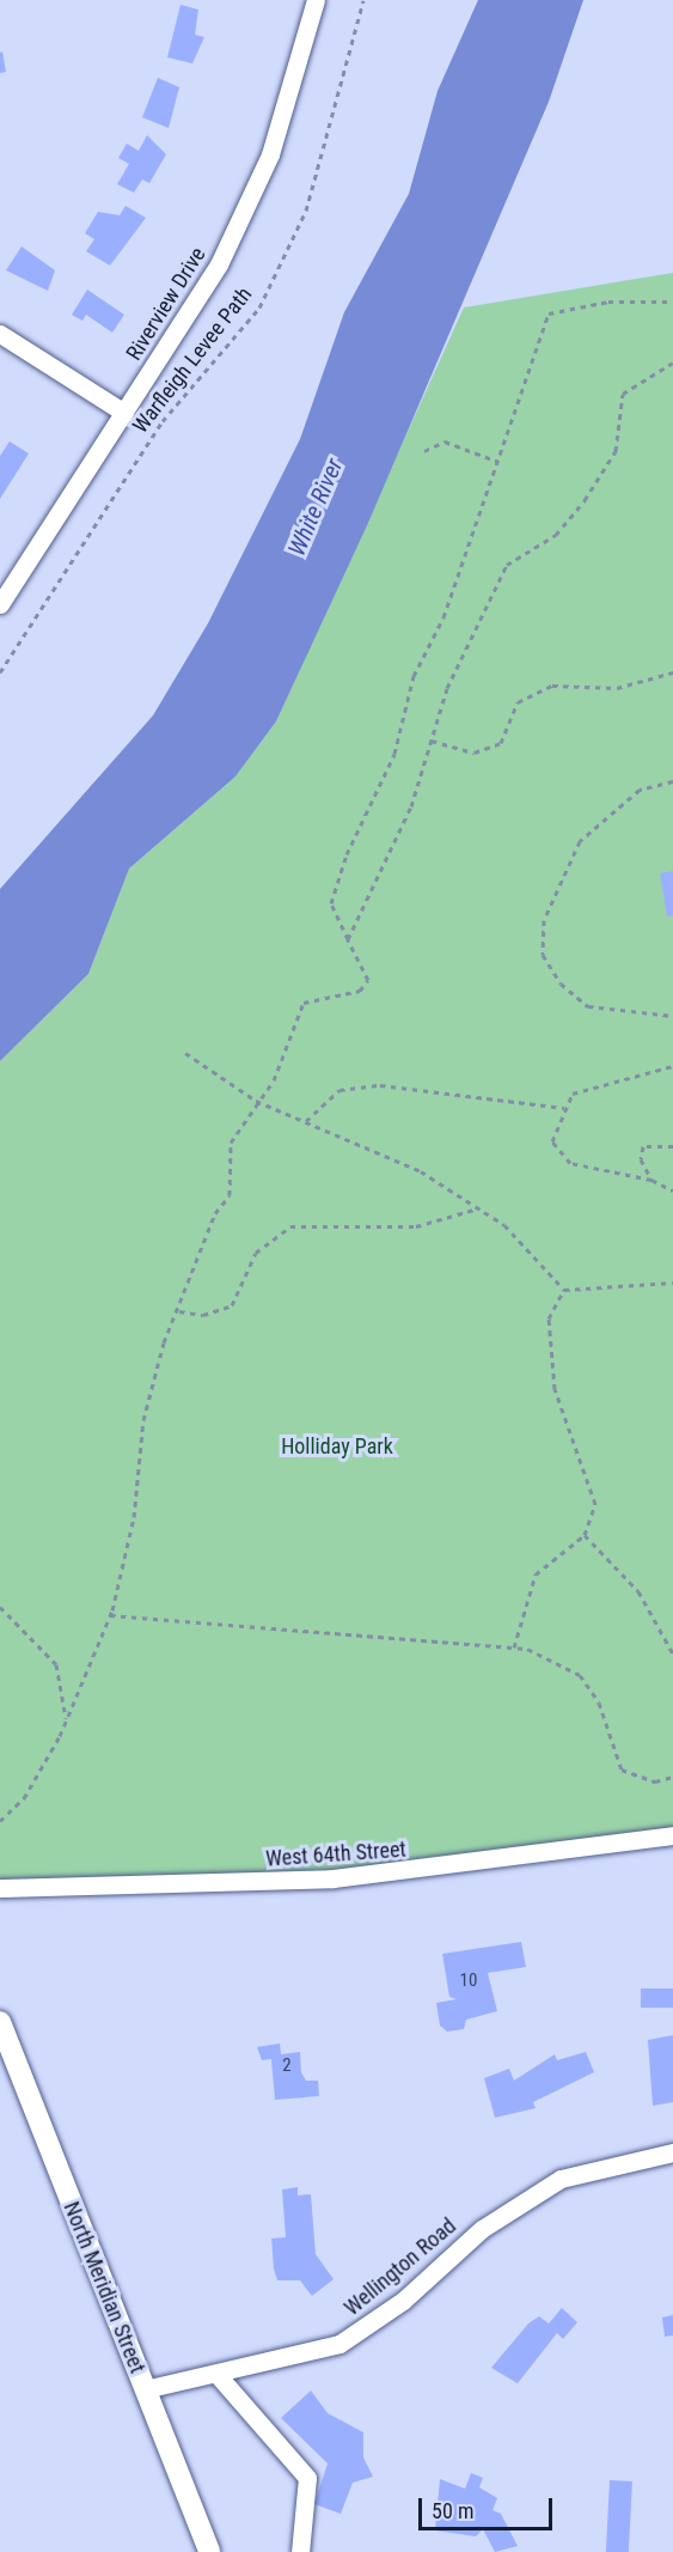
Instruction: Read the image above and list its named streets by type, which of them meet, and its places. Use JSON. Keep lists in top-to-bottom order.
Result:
{
  "streets": {
    "main road": ["North Meridian Street"],
    "street": ["Riverview Drive", "West 64th Street", "Wellington Road"],
    "path": ["Warfleigh Levee Path"]
  },
  "crossings": [
    ["Wellington Road", "North Meridian Street"]
  ],
  "water": ["White River"],
  "parks": ["Holliday Park"],
  "house_numbers": ["10", "2"],
  "scale_bar": "50 m"
}
